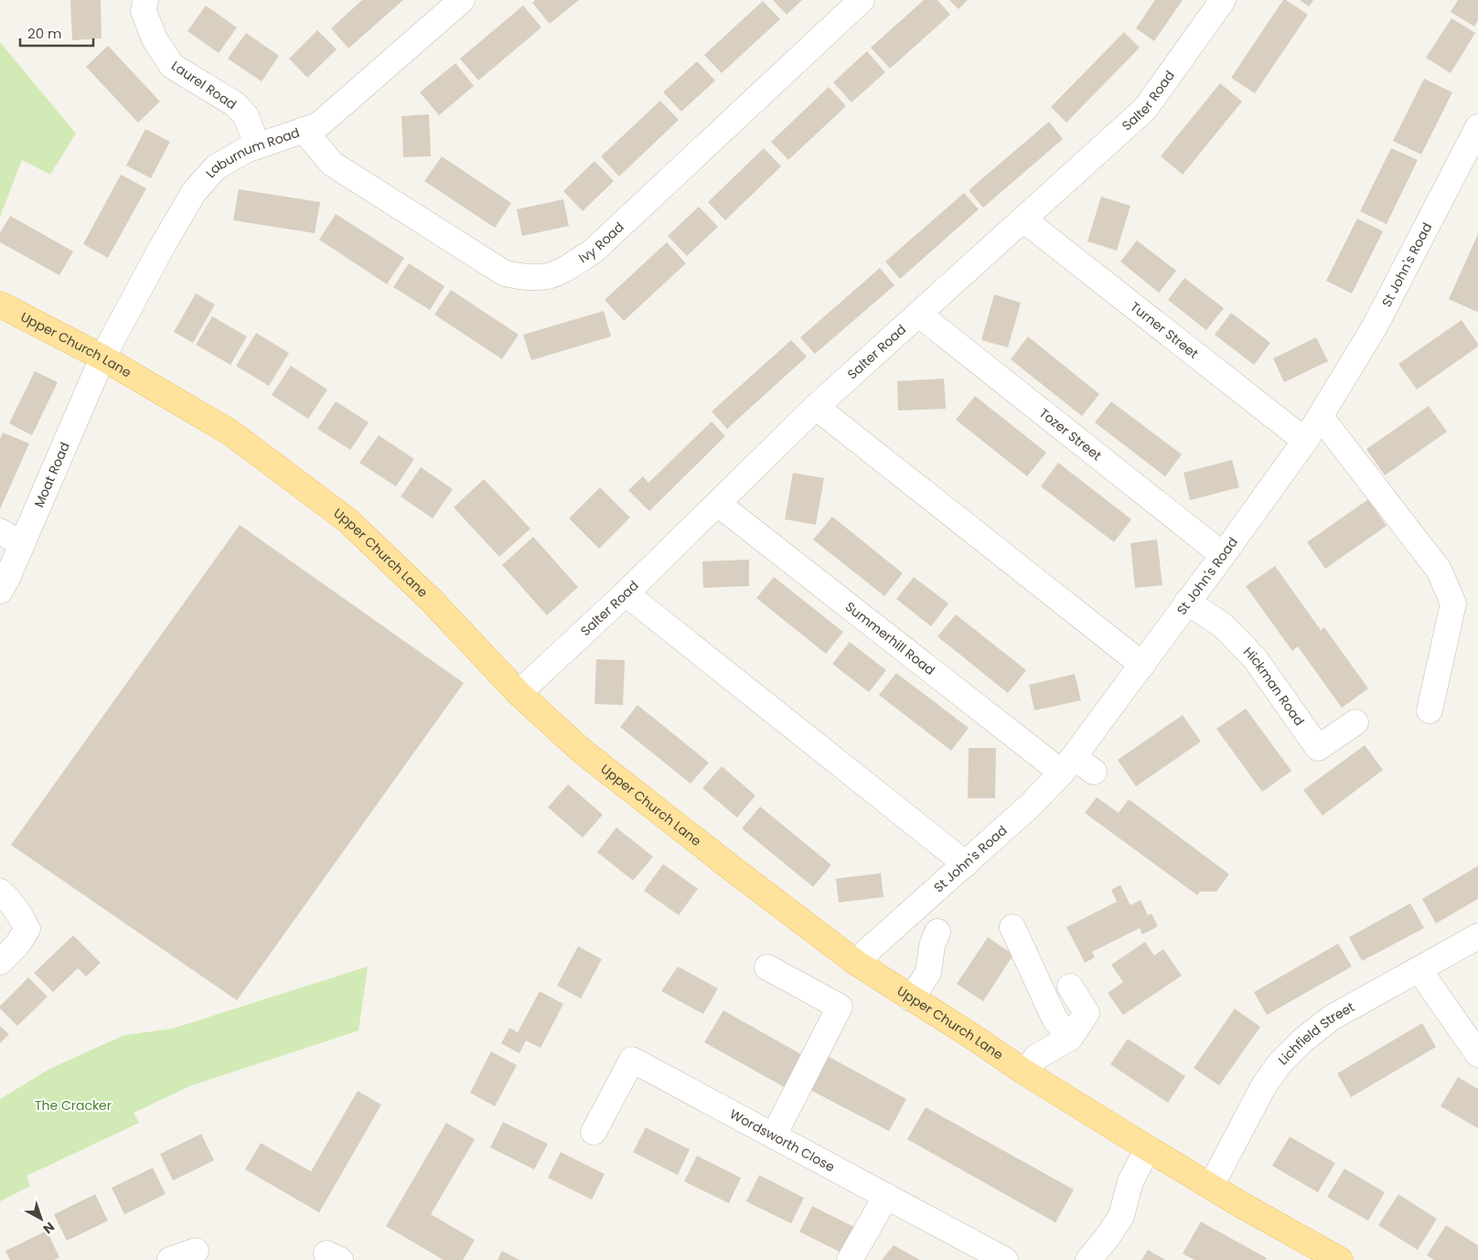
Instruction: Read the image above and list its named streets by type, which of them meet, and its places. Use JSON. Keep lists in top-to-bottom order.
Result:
{
  "streets": {
    "main road": ["Upper Church Lane"],
    "street": [
      "Laurel Road",
      "Salter Road",
      "Laburnum Road",
      "Ivy Road",
      "St John's Road",
      "Turner Street",
      "Tozer Street",
      "Moat Road",
      "Summerhill Road",
      "Hickman Road",
      "Lichfield Street",
      "Wordsworth Close"
    ]
  },
  "crossings": [
    ["Laurel Road", "Laburnum Road"],
    ["Salter Road", "Turner Street"],
    ["Salter Road", "Upper Church Lane"],
    ["Salter Road", "Tozer Street"],
    ["Salter Road", "Summerhill Road"],
    ["Laburnum Road", "Ivy Road"],
    ["Laburnum Road", "Upper Church Lane"],
    ["Laburnum Road", "Moat Road"],
    ["St John's Road", "Turner Street"],
    ["St John's Road", "Upper Church Lane"],
    ["St John's Road", "Tozer Street"],
    ["St John's Road", "Summerhill Road"],
    ["St John's Road", "Hickman Road"],
    ["Upper Church Lane", "Moat Road"],
    ["Upper Church Lane", "Lichfield Street"]
  ],
  "parks": ["The Cracker"],
  "scale_bar": "20 m",
  "north": "bottom right"
}
